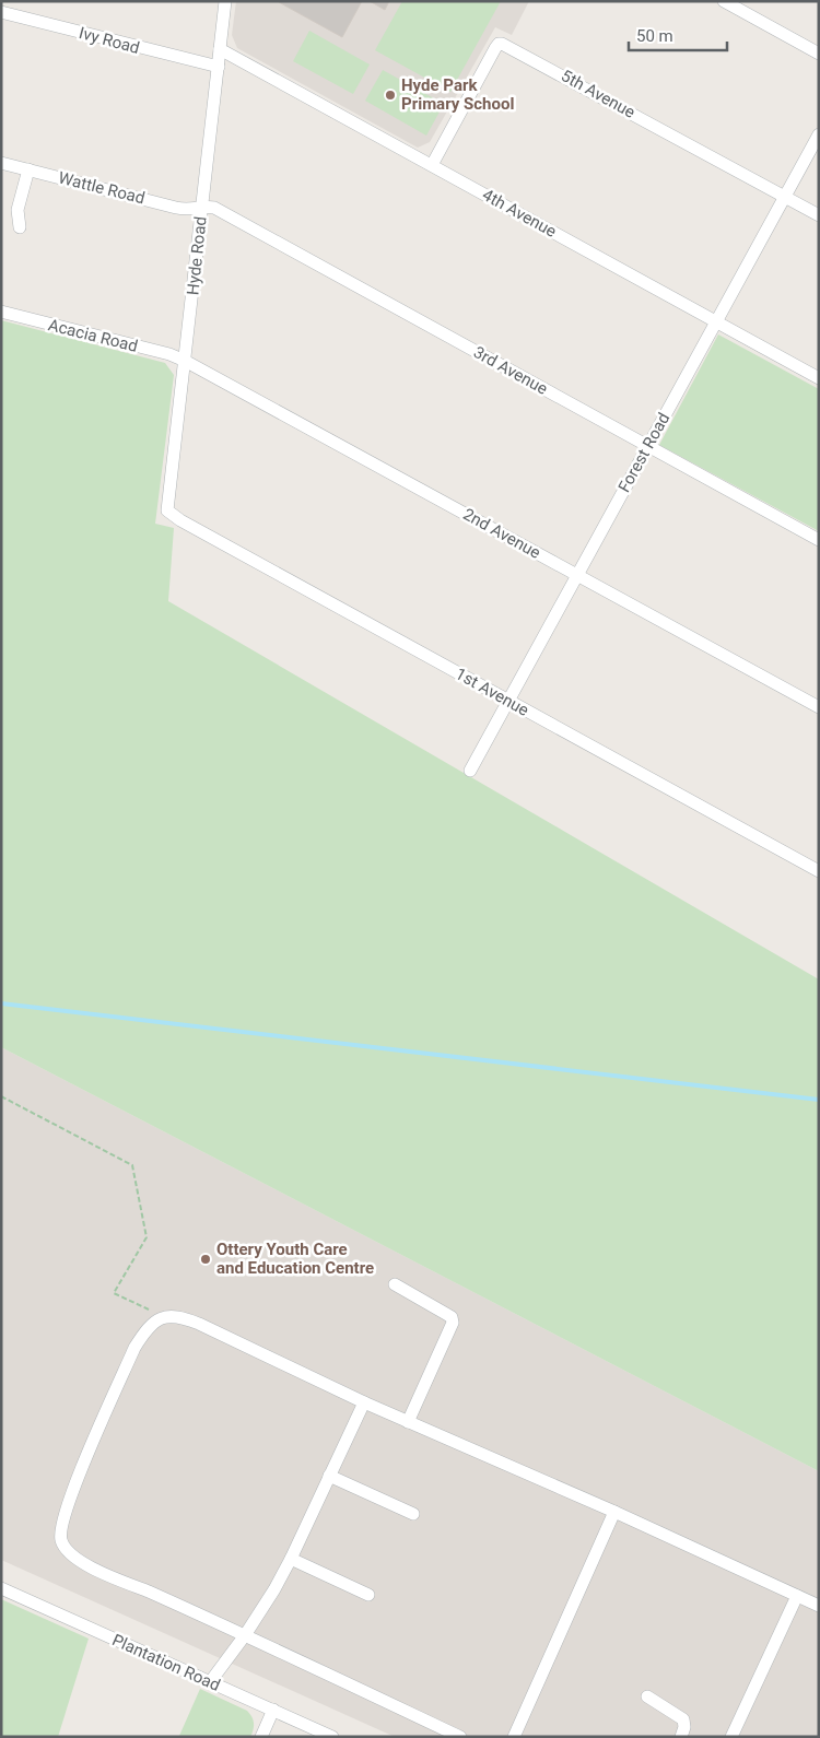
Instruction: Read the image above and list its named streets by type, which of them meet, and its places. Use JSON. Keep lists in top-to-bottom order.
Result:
{
  "streets": {
    "street": [
      "Ivy Road",
      "5th Avenue",
      "Wattle Road",
      "4th Avenue",
      "Hyde Road",
      "Acacia Road",
      "3rd Avenue",
      "Forest Road",
      "2nd Avenue",
      "1st Avenue",
      "Plantation Road"
    ]
  },
  "crossings": [
    ["Ivy Road", "Hyde Road"],
    ["5th Avenue", "4th Avenue"],
    ["5th Avenue", "Forest Road"],
    ["Wattle Road", "Hyde Road"],
    ["Wattle Road", "3rd Avenue"],
    ["4th Avenue", "Hyde Road"],
    ["4th Avenue", "Forest Road"],
    ["Hyde Road", "Acacia Road"],
    ["Hyde Road", "3rd Avenue"],
    ["Hyde Road", "2nd Avenue"],
    ["Hyde Road", "1st Avenue"],
    ["Acacia Road", "2nd Avenue"],
    ["3rd Avenue", "Forest Road"],
    ["Forest Road", "2nd Avenue"],
    ["Forest Road", "1st Avenue"]
  ],
  "places": ["Hyde Park Primary School", "Ottery Youth Care and Education Centre"],
  "scale_bar": "50 m"
}
